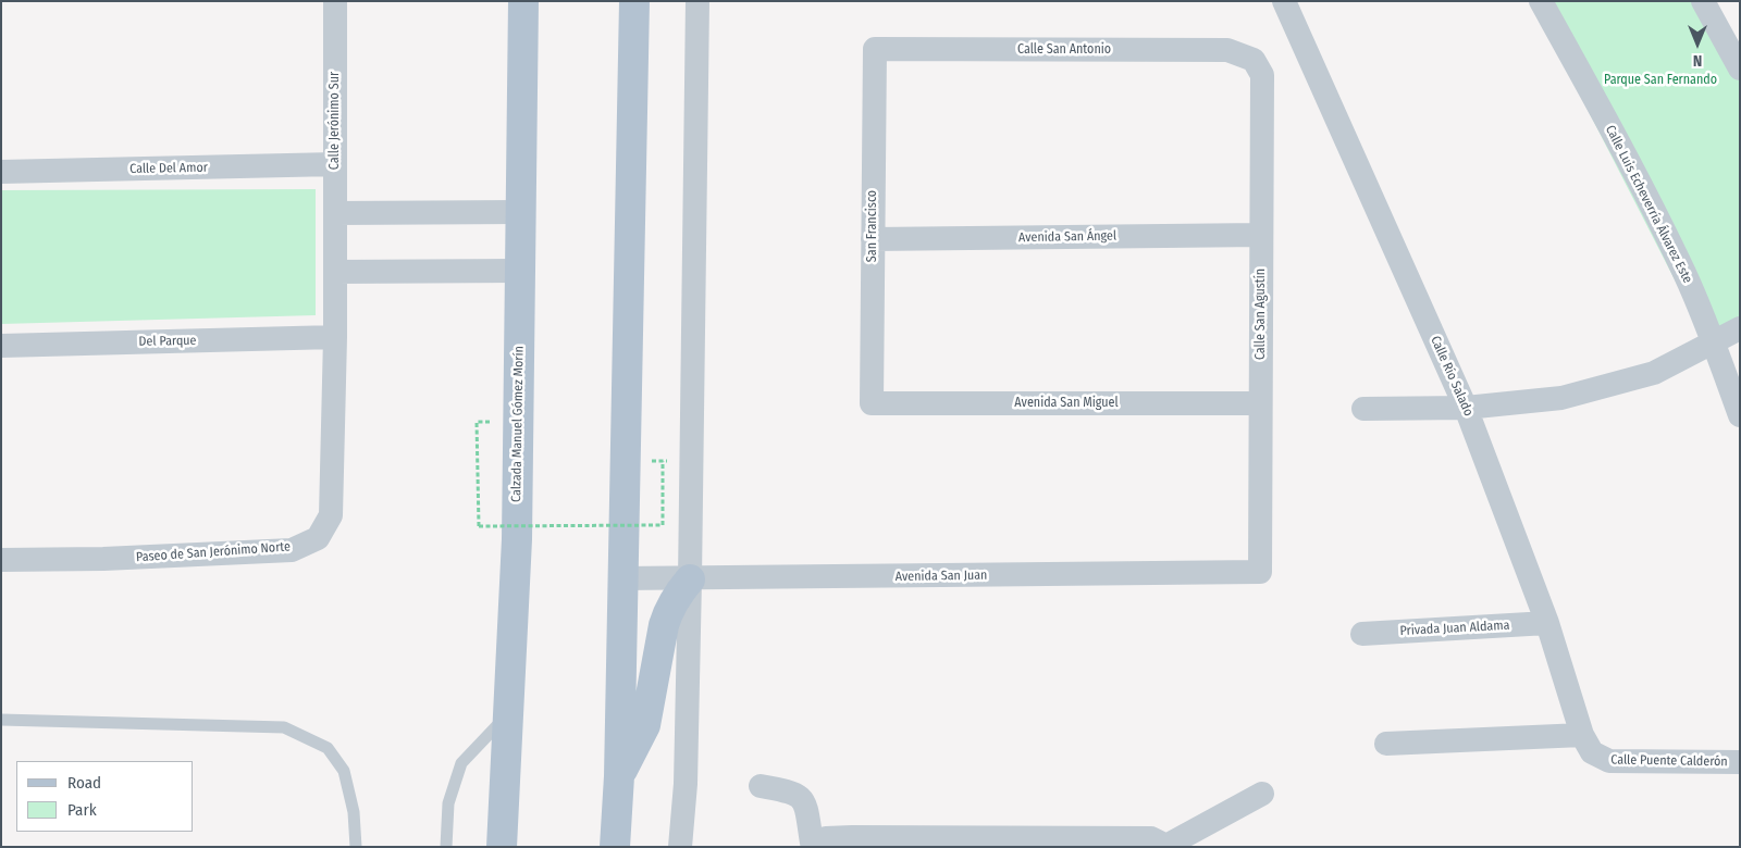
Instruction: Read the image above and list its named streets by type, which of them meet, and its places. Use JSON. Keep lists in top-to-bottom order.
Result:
{
  "streets": {
    "main road": ["Calzada Manuel Gómez Morín"],
    "street": [
      "Calle San Antonio",
      "Calle Jerónimo Sur",
      "Calle Del Amor",
      "Calle Luis Echeverría Álvarez Este",
      "San Francisco",
      "Avenida San Ángel",
      "Calle San Agustín",
      "Del Parque",
      "Calle Río Salado",
      "Avenida San Miguel",
      "Paseo de San Jerónimo Norte",
      "Avenida San Juan",
      "Privada Juan Aldama",
      "Calle Puente Calderón"
    ]
  },
  "crossings": [
    ["Calle San Antonio", "San Francisco"],
    ["Calle San Antonio", "Calle San Agustín"],
    ["Calle Jerónimo Sur", "Calle Del Amor"],
    ["Calle Jerónimo Sur", "Paseo de San Jerónimo Norte"],
    ["San Francisco", "Avenida San Ángel"],
    ["San Francisco", "Avenida San Miguel"],
    ["Avenida San Ángel", "Calle San Agustín"],
    ["Calle San Agustín", "Avenida San Miguel"],
    ["Calle San Agustín", "Avenida San Juan"],
    ["Del Parque", "Paseo de San Jerónimo Norte"],
    ["Calle Río Salado", "Privada Juan Aldama"],
    ["Calle Río Salado", "Calle Puente Calderón"]
  ],
  "parks": ["Parque San Fernando"],
  "legend": ["Road", "Park"],
  "north": "bottom"
}
